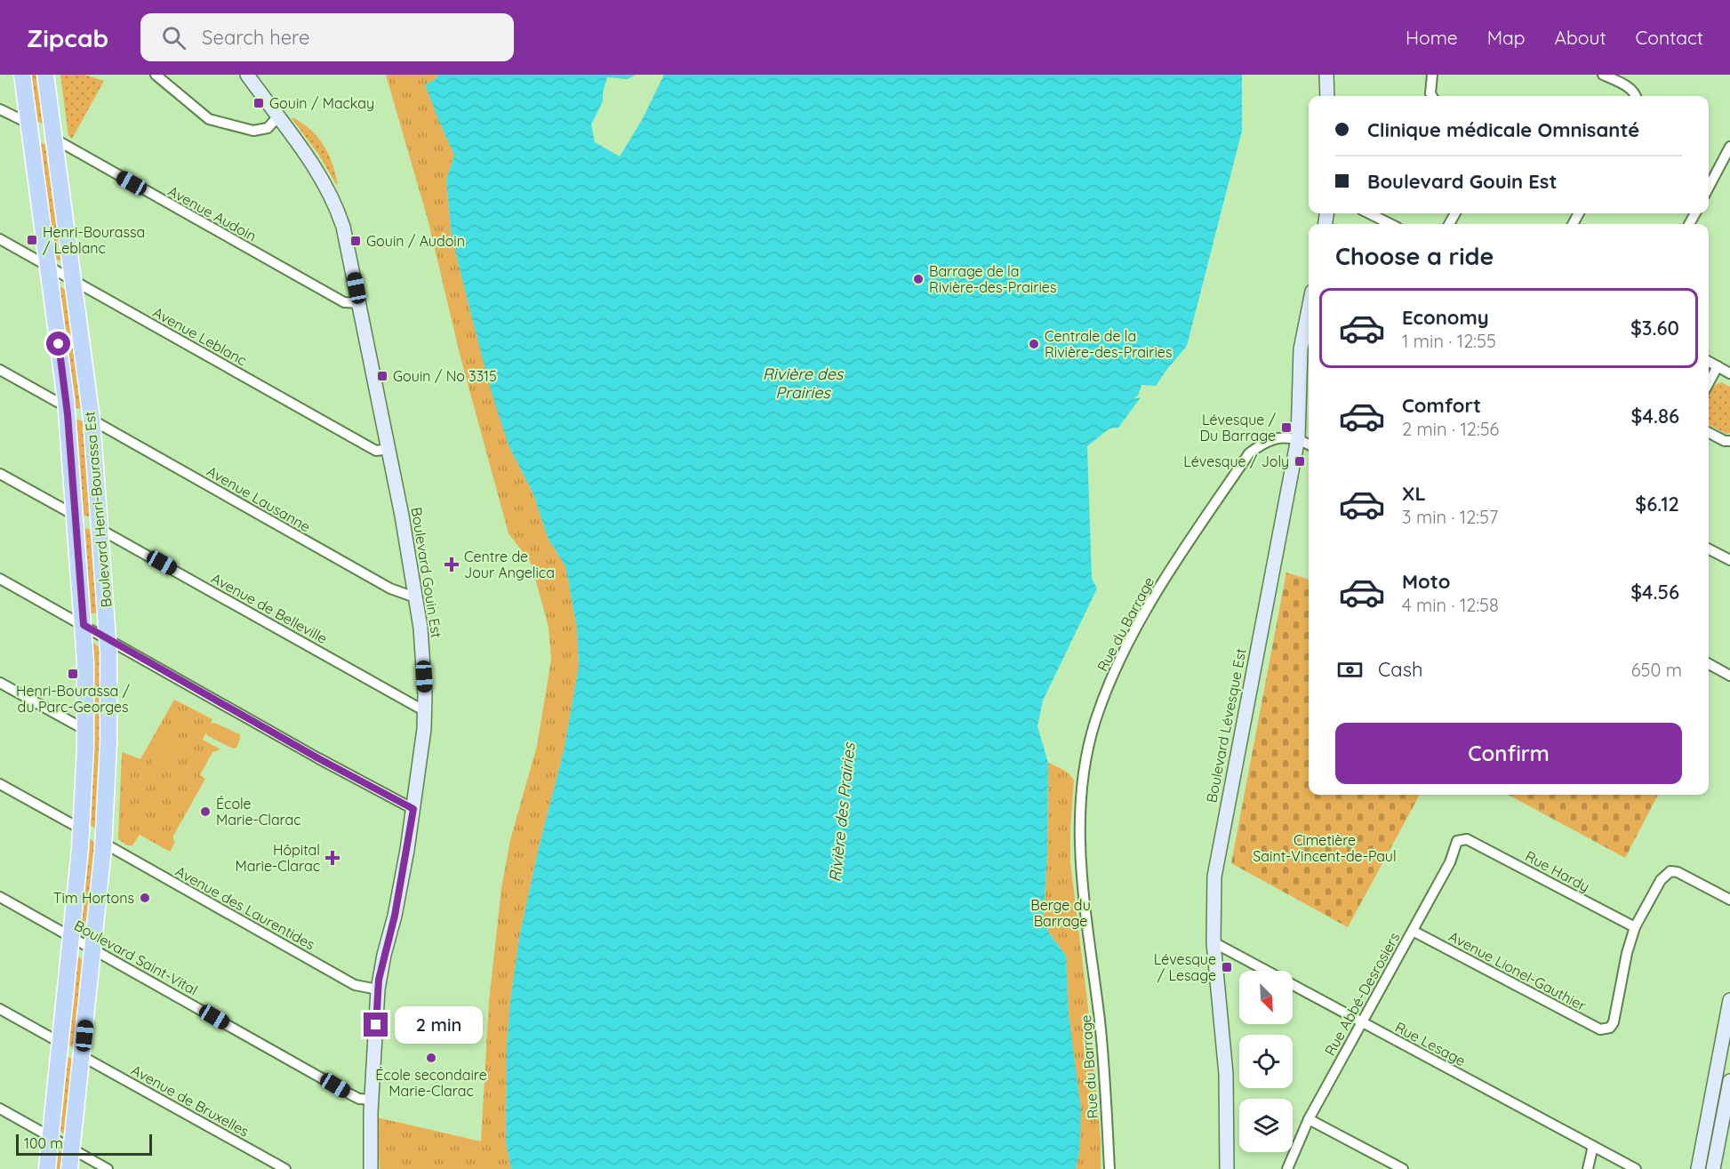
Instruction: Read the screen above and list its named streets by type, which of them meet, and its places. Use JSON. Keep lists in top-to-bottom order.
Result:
{
  "streets": {
    "main road": ["Boulevard Henri-Bourassa Est"],
    "street": [
      "Avenue Audoin",
      "Avenue Leblanc",
      "Avenue Lausanne",
      "Boulevard Gouin Est",
      "Avenue de Belleville",
      "Rue du Barrage",
      "Boulevard Lévesque Est",
      "Rue Hardy",
      "Avenue des Laurentides",
      "Boulevard Saint-Vital",
      "Avenue Lionel-Gauthier",
      "Rue Abbé-Desrosiers",
      "Rue Lesage",
      "Avenue de Bruxelles"
    ]
  },
  "crossings": [
    ["Avenue Audoin", "Boulevard Henri-Bourassa Est"],
    ["Avenue Audoin", "Boulevard Gouin Est"],
    ["Avenue Leblanc", "Boulevard Henri-Bourassa Est"],
    ["Avenue Leblanc", "Boulevard Gouin Est"],
    ["Avenue Lausanne", "Boulevard Henri-Bourassa Est"],
    ["Avenue Lausanne", "Boulevard Gouin Est"],
    ["Boulevard Henri-Bourassa Est", "Avenue de Belleville"],
    ["Boulevard Henri-Bourassa Est", "Avenue des Laurentides"],
    ["Boulevard Henri-Bourassa Est", "Boulevard Saint-Vital"],
    ["Boulevard Henri-Bourassa Est", "Avenue de Bruxelles"],
    ["Boulevard Gouin Est", "Avenue de Belleville"],
    ["Boulevard Gouin Est", "Avenue des Laurentides"],
    ["Boulevard Gouin Est", "Boulevard Saint-Vital"],
    ["Rue du Barrage", "Boulevard Lévesque Est"],
    ["Boulevard Lévesque Est", "Rue Lesage"],
    ["Rue Hardy", "Avenue Lionel-Gauthier"],
    ["Rue Hardy", "Rue Abbé-Desrosiers"],
    ["Avenue Lionel-Gauthier", "Rue Abbé-Desrosiers"],
    ["Rue Abbé-Desrosiers", "Rue Lesage"]
  ],
  "water": ["Rivière des Prairies"],
  "parks": ["Cimetière Saint-Vincent-de-Paul", "Berge du Barrage"],
  "places": {
    "transit": [
      "Gouin / Mackay",
      "Henri-Bourassa / Leblanc",
      "Gouin / Audoin",
      "Gouin / No 3315",
      "Lévesque / Du Barrage",
      "Lévesque / Joly",
      "Henri-Bourassa / du Parc-Georges",
      "Lévesque / Lesage"
    ],
    "other": [
      "Barrage de la Rivière-des-Prairies",
      "Centrale de la Rivière-des-Prairies",
      "École Marie-Clarac",
      "Tim Hortons",
      "École secondaire Marie-Clarac"
    ],
    "health": ["Centre de Jour Angelica", "Hôpital Marie-Clarac"]
  },
  "scale_bar": "100 m",
  "north": "bottom right",
  "page": {
    "header": "Zipcab",
    "search": "Search here",
    "nav": [
      "Home",
      "Map",
      "About",
      "Contact"
    ],
    "banner": ["Clinique médicale Omnisanté", "Boulevard Gouin Est"],
    "heading": "Choose a ride",
    "list": [
      {
        "name": "Economy",
        "note": "1 min · 12:55",
        "value": "$3.60"
      },
      {
        "name": "Comfort",
        "note": "2 min · 12:56",
        "value": "$4.86"
      },
      {
        "name": "XL",
        "note": "3 min · 12:57",
        "value": "$6.12"
      },
      {
        "name": "Moto",
        "note": "4 min · 12:58",
        "value": "$4.56"
      }
    ],
    "pay": ["Cash", "650 m"],
    "buttons": "Confirm",
    "bubble": "2 min",
    "scale": "100 m"
  }
}
